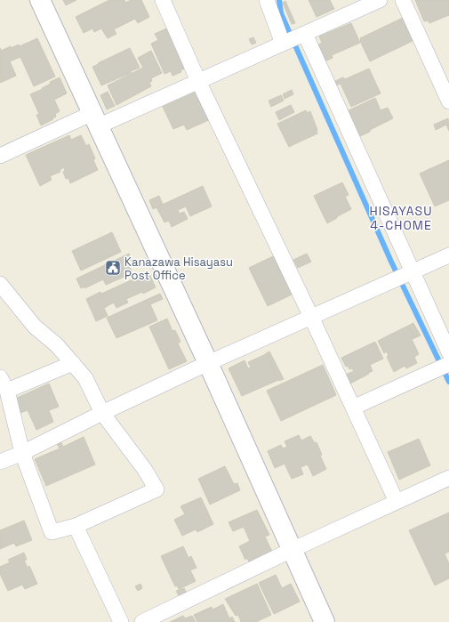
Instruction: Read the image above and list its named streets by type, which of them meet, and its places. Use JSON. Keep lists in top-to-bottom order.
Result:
{
  "districts": ["HISAYASU 4-CHOME"],
  "places": {
    "public building": ["Kanazawa Hisayasu Post Office"]
  }
}
